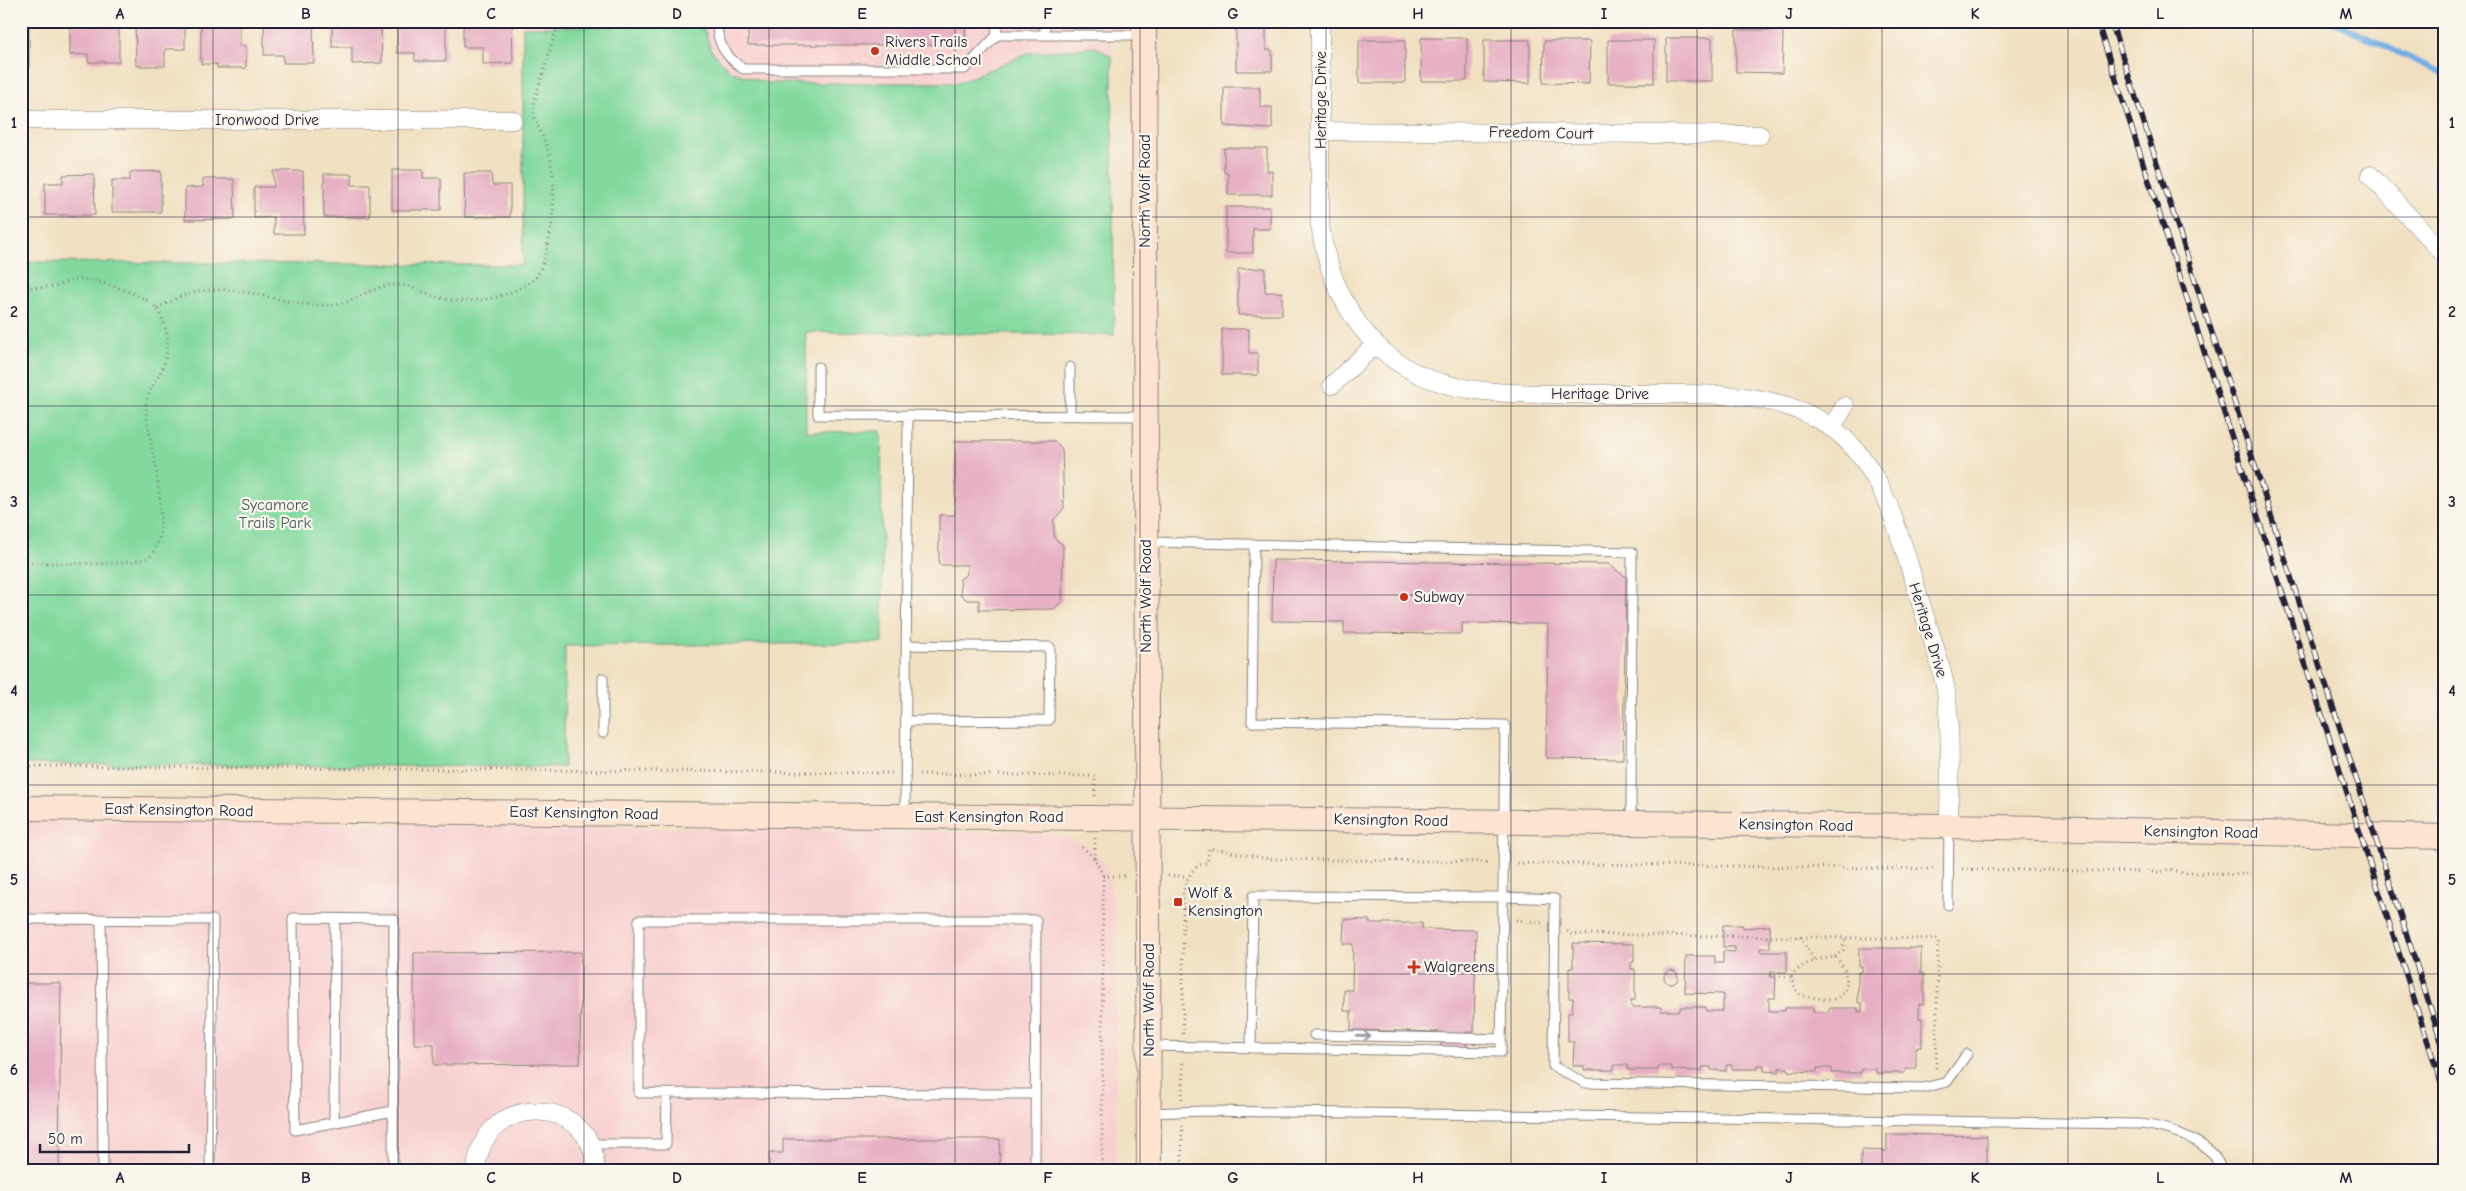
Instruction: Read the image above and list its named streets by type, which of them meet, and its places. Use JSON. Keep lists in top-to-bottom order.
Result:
{
  "streets": {
    "main road": ["North Wolf Road", "East Kensington Road", "Kensington Road"],
    "street": ["Heritage Drive", "Ironwood Drive", "Freedom Court"]
  },
  "crossings": [
    ["Heritage Drive", "Freedom Court"],
    ["Heritage Drive", "Kensington Road"],
    ["North Wolf Road", "East Kensington Road"],
    ["North Wolf Road", "Kensington Road"],
    ["East Kensington Road", "Kensington Road"]
  ],
  "parks": ["Sycamore Trails Park"],
  "places": {
    "other": ["Rivers Trails Middle School", "Subway"],
    "transit": ["Wolf & Kensington"],
    "health": ["Walgreens"]
  },
  "scale_bar": "50 m",
  "grid": {
    "columns": [
      "A",
      "B",
      "C",
      "D",
      "E",
      "F",
      "G",
      "H",
      "I",
      "J",
      "K",
      "L",
      "M"
    ],
    "rows": [
      "1",
      "2",
      "3",
      "4",
      "5",
      "6"
    ]
  }
}
